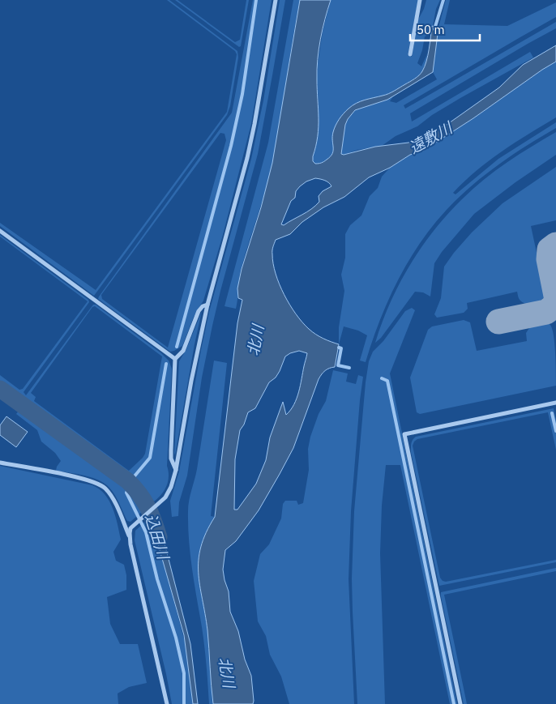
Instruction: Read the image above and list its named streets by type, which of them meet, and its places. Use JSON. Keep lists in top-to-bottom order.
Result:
{
  "water": ["遠敷川", "北川", "込田川"],
  "scale_bar": "50 m"
}
